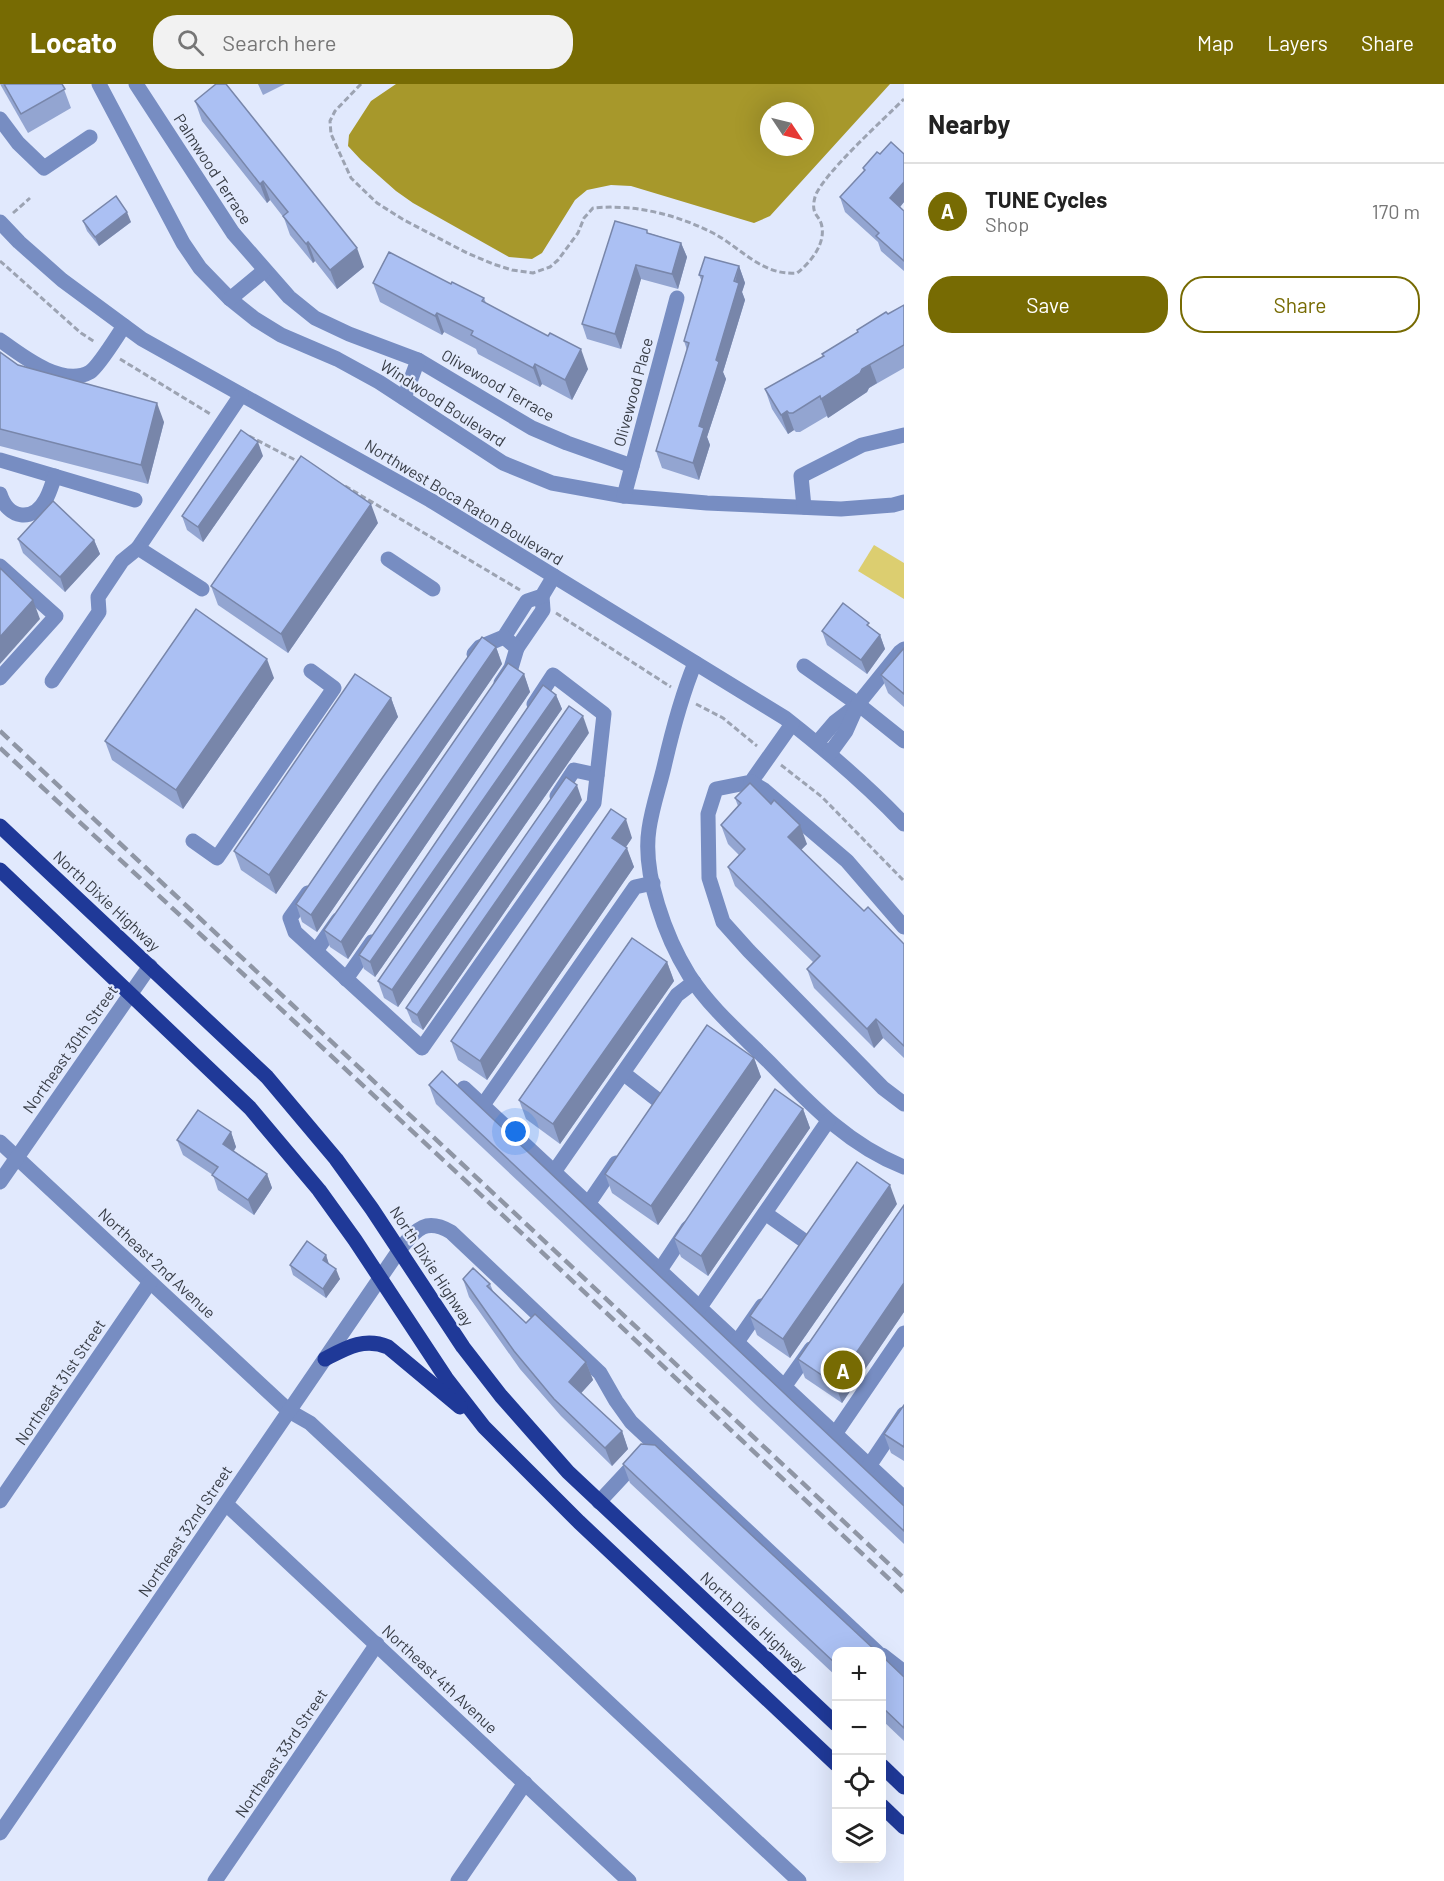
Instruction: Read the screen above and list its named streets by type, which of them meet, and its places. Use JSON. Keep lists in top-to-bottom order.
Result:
{
  "streets": {
    "main road": ["North Dixie Highway"],
    "street": [
      "Palmwood Terrace",
      "Olivewood Terrace",
      "Olivewood Place",
      "Windwood Boulevard",
      "Northwest Boca Raton Boulevard",
      "Northeast 30th Street",
      "Northeast 2nd Avenue",
      "Northeast 31st Street",
      "Northeast 32nd Street",
      "Northeast 4th Avenue",
      "Northeast 33rd Street"
    ]
  },
  "crossings": [
    ["Palmwood Terrace", "Olivewood Terrace"],
    ["Olivewood Terrace", "Olivewood Place"],
    ["Olivewood Terrace", "Windwood Boulevard"],
    ["Olivewood Place", "Windwood Boulevard"],
    ["North Dixie Highway", "Northeast 30th Street"],
    ["North Dixie Highway", "Northeast 32nd Street"],
    ["Northeast 30th Street", "Northeast 2nd Avenue"],
    ["Northeast 2nd Avenue", "Northeast 31st Street"],
    ["Northeast 2nd Avenue", "Northeast 32nd Street"],
    ["Northeast 32nd Street", "Northeast 4th Avenue"],
    ["Northeast 4th Avenue", "Northeast 33rd Street"]
  ],
  "north": "bottom right",
  "page": {
    "header": "Locato",
    "search": "Search here",
    "nav": ["Map", "Layers", "Share"],
    "heading": "Nearby",
    "list": [
      {
        "mark": "A",
        "name": "TUNE Cycles",
        "note": "Shop",
        "value": "170 m"
      }
    ],
    "buttons": ["Save", "Share"],
    "pins": "A",
    "map_buttons": ["+", "−"]
  }
}
